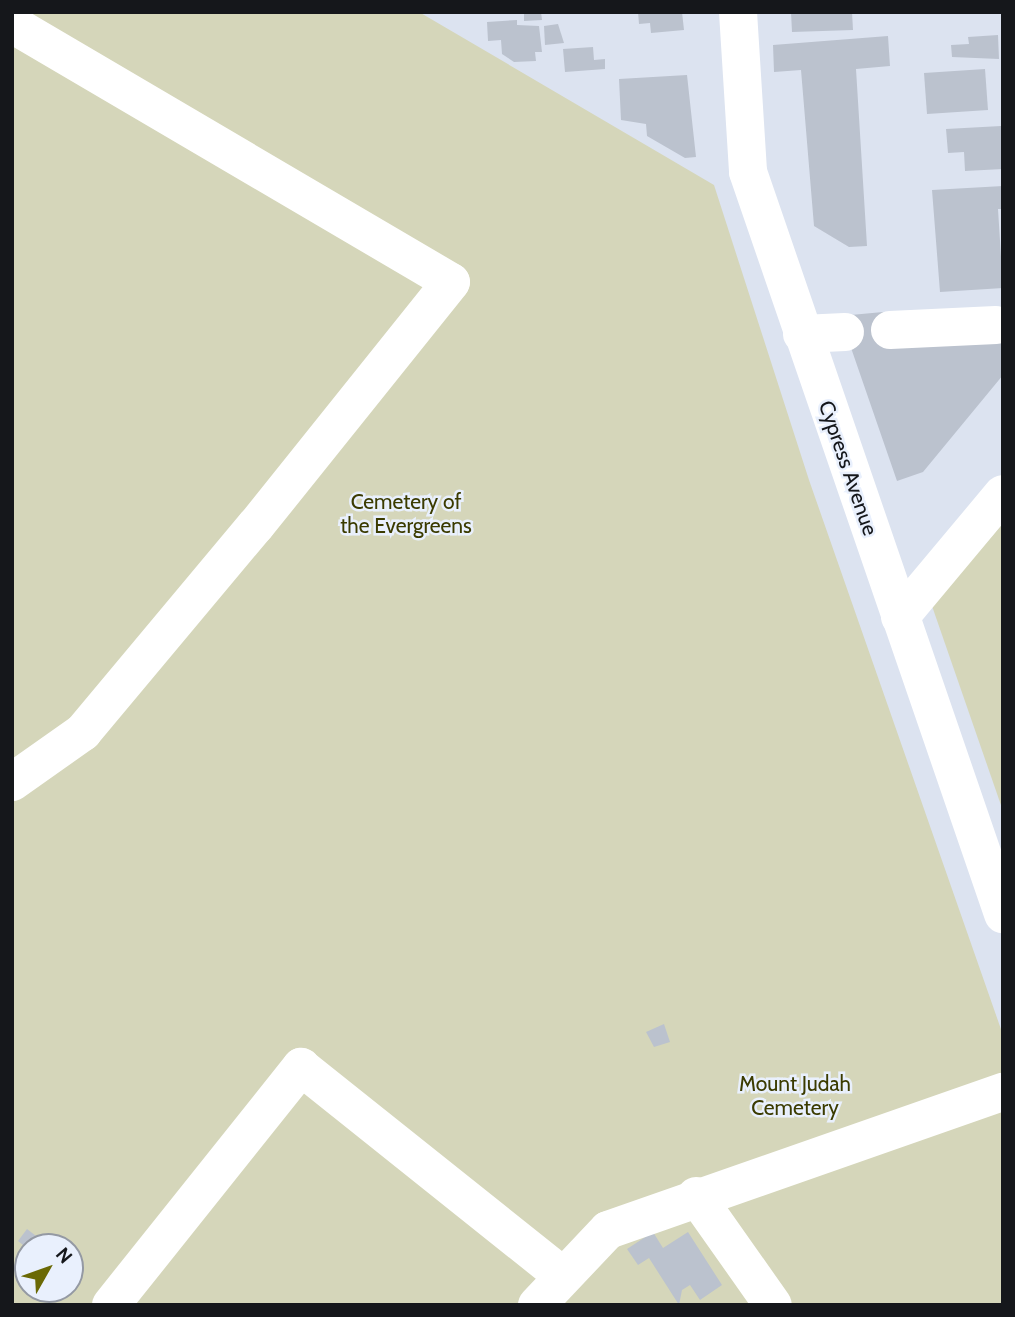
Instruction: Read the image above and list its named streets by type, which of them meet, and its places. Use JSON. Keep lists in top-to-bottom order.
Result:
{
  "streets": {
    "street": ["Cypress Avenue"]
  },
  "parks": ["Cemetery of the Evergreens", "Mount Judah Cemetery"],
  "north": "top right"
}
